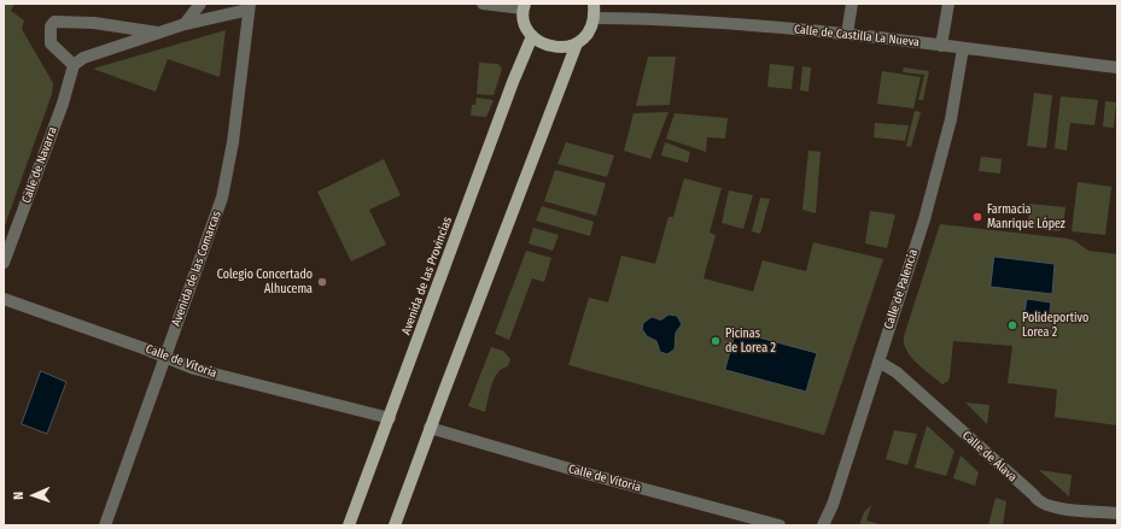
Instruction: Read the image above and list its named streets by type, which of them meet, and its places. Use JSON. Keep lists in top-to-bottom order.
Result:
{
  "streets": {
    "main road": ["Avenida de las Provincias"],
    "street": [
      "Calle de Castilla La Nueva",
      "Calle de Navarra",
      "Avenida de las Comarcas",
      "Calle de Palencia",
      "Calle de Vitoria",
      "Calle de Álava"
    ]
  },
  "crossings": [
    ["Calle de Castilla La Nueva", "Calle de Palencia"],
    ["Avenida de las Comarcas", "Calle de Vitoria"],
    ["Avenida de las Provincias", "Calle de Vitoria"],
    ["Calle de Palencia", "Calle de Álava"]
  ],
  "places": [
    "Farmacia Manrique López",
    "Colegio Concertado Alhucema",
    "Polideportivo Lorea 2",
    "Picinas de Lorea 2"
  ],
  "north": "left"
}
